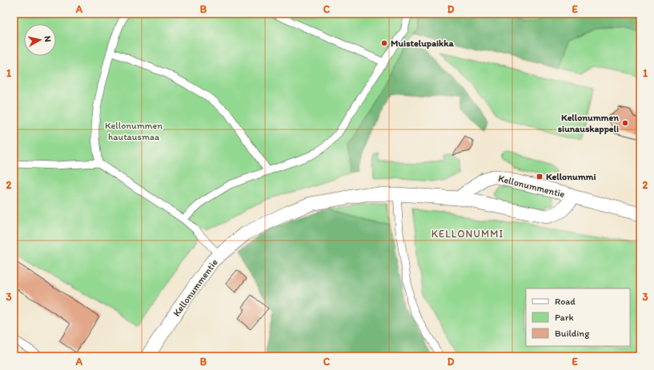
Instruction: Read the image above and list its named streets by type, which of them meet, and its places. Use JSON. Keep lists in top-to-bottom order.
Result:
{
  "streets": {
    "street": ["Kellonummentie"]
  },
  "districts": ["KELLONUMMI"],
  "parks": ["Kellonummen hautausmaa"],
  "places": {
    "other": ["Muistelupaikka", "Kellonummen siunauskappeli"],
    "transit": ["Kellonummi"]
  },
  "legend": ["Road", "Park", "Building"],
  "north": "right",
  "grid": {
    "columns": [
      "A",
      "B",
      "C",
      "D",
      "E"
    ],
    "rows": ["1", "2", "3"]
  }
}
